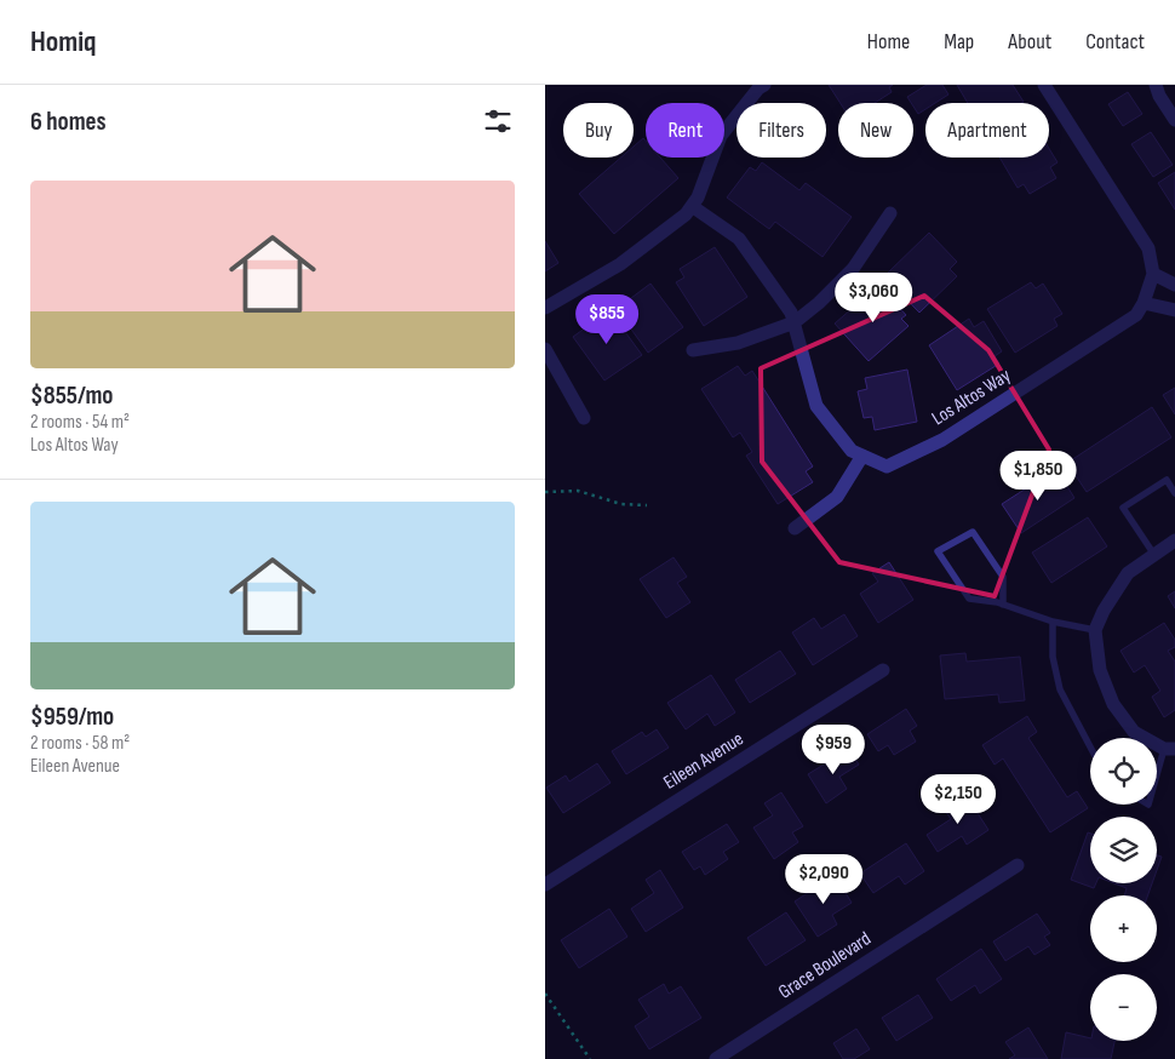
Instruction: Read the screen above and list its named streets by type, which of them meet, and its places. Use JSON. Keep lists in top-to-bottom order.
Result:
{
  "streets": {
    "street": ["Los Altos Way", "Eileen Avenue", "Grace Boulevard"]
  },
  "page": {
    "header": "Homiq",
    "nav": [
      "Home",
      "Map",
      "About",
      "Contact"
    ],
    "heading": "6 homes",
    "chip": [
      "Buy",
      "Rent",
      "Filters",
      "New",
      "Apartment"
    ],
    "list": [
      {
        "name": "$855/mo",
        "note": "2 rooms · 54 m² · Los Altos Way"
      },
      {
        "name": "$959/mo",
        "note": "2 rooms · 58 m² · Eileen Avenue"
      }
    ],
    "price": [
      "$3,060",
      "$855",
      "$1,850",
      "$959",
      "$2,150",
      "$2,090"
    ],
    "map_buttons": ["+", "−"]
  }
}
